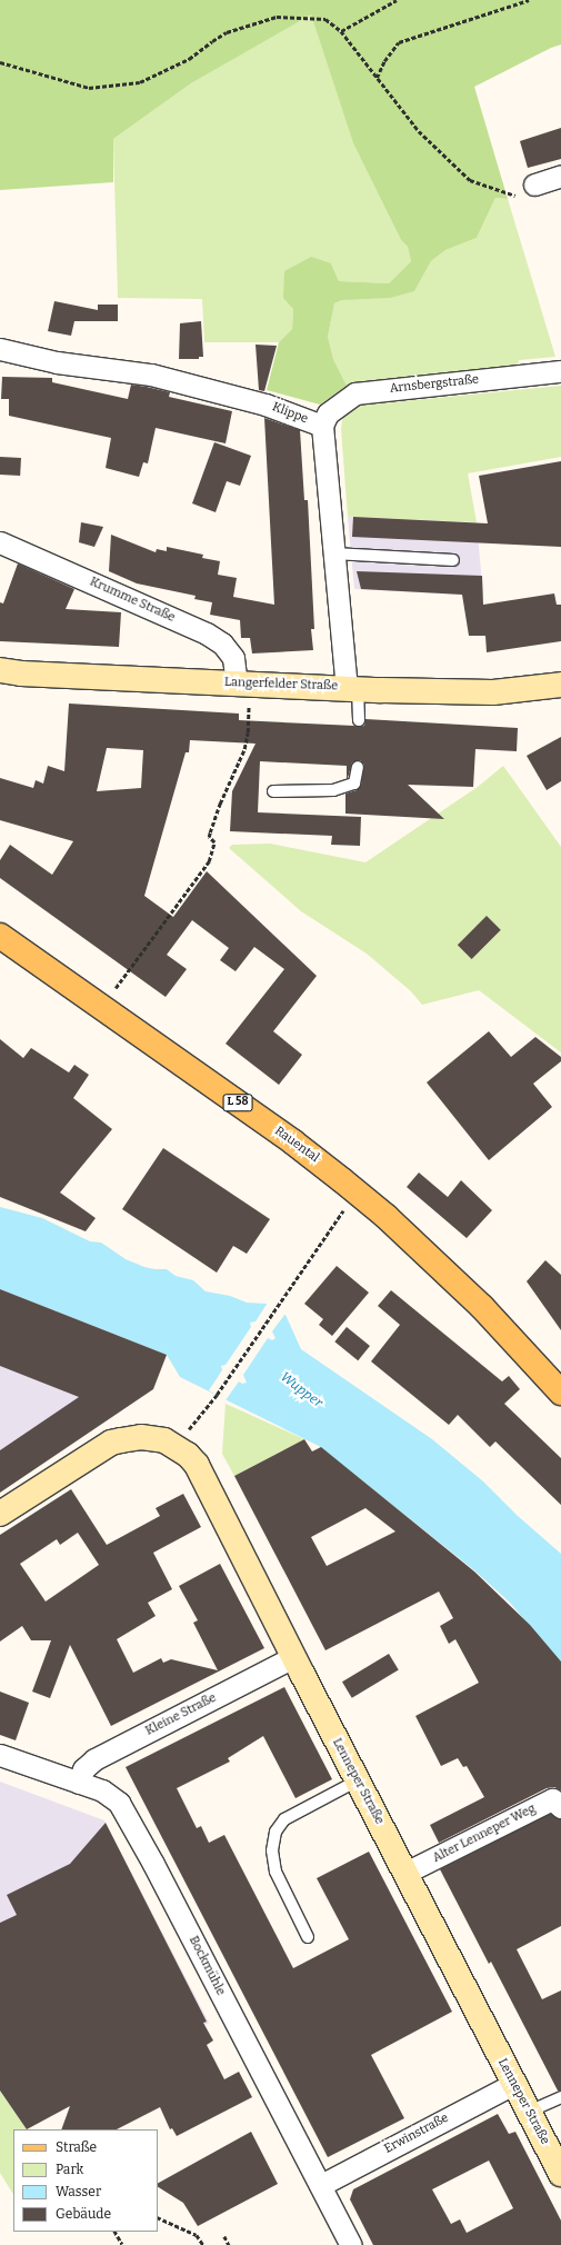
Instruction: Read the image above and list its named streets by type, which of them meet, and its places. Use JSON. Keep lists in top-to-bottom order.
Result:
{
  "streets": {
    "main road": [
      "Langerfelder Straße",
      "L 58",
      "Rauental",
      "Lenneper Straße"
    ],
    "street": [
      "Arnsbergstraße",
      "Klippe",
      "Krumme Straße",
      "Kleine Straße",
      "Alter Lenneper Weg",
      "Bockmühle",
      "Erwinstraße"
    ]
  },
  "crossings": [
    ["Arnsbergstraße", "Klippe"],
    ["Klippe", "Langerfelder Straße"],
    ["Krumme Straße", "Langerfelder Straße"],
    ["Kleine Straße", "Lenneper Straße"],
    ["Kleine Straße", "Bockmühle"],
    ["Lenneper Straße", "Alter Lenneper Weg"],
    ["Lenneper Straße", "Erwinstraße"],
    ["Bockmühle", "Erwinstraße"]
  ],
  "water": ["Wupper"],
  "legend": [
    "Straße",
    "Park",
    "Wasser",
    "Gebäude"
  ]
}
